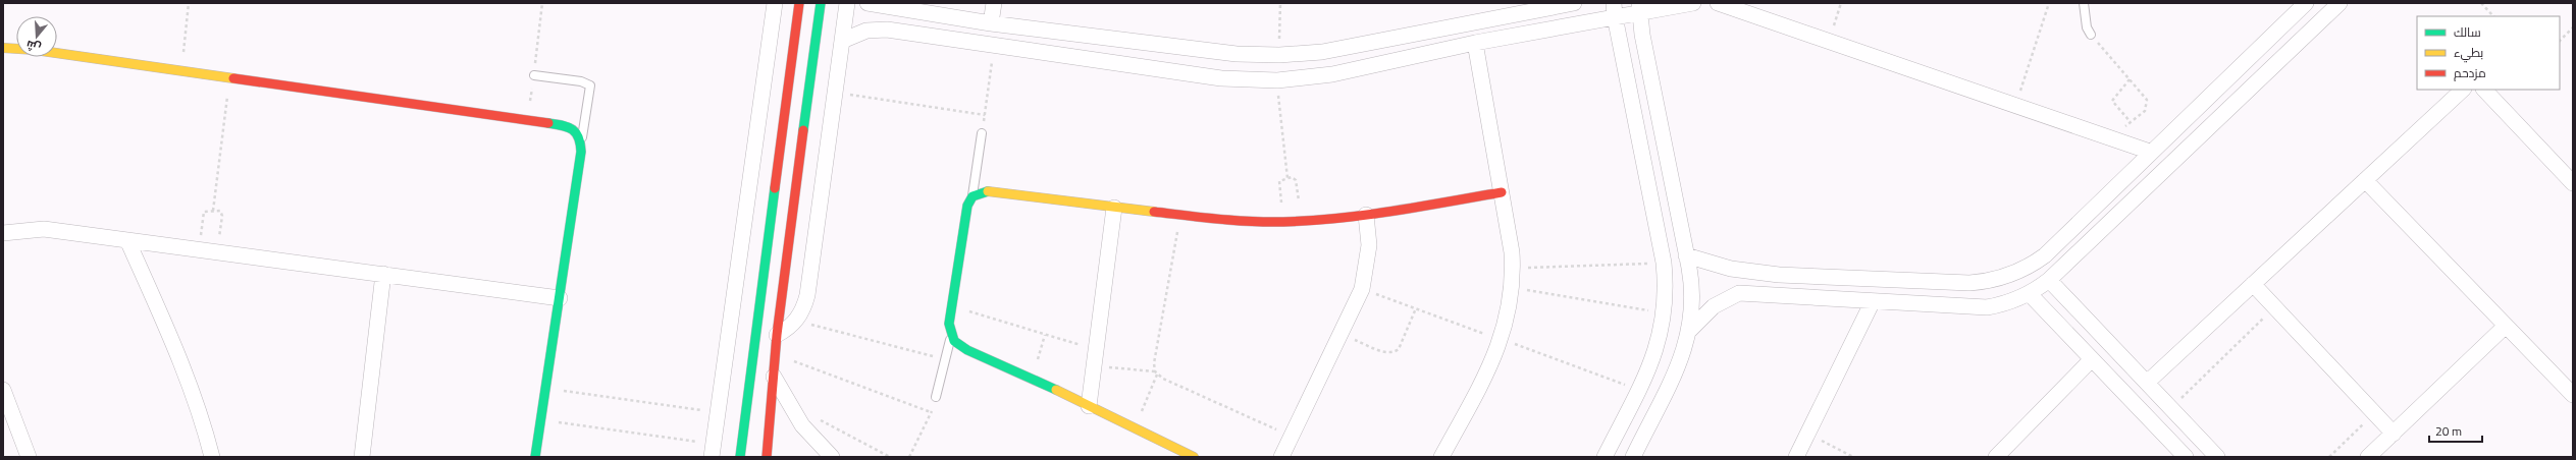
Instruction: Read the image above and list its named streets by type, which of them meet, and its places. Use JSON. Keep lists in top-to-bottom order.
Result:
{
  "legend": ["سالك", "بطيء", "مزدحم"],
  "scale_bar": "20 m",
  "north": "bottom"
}
